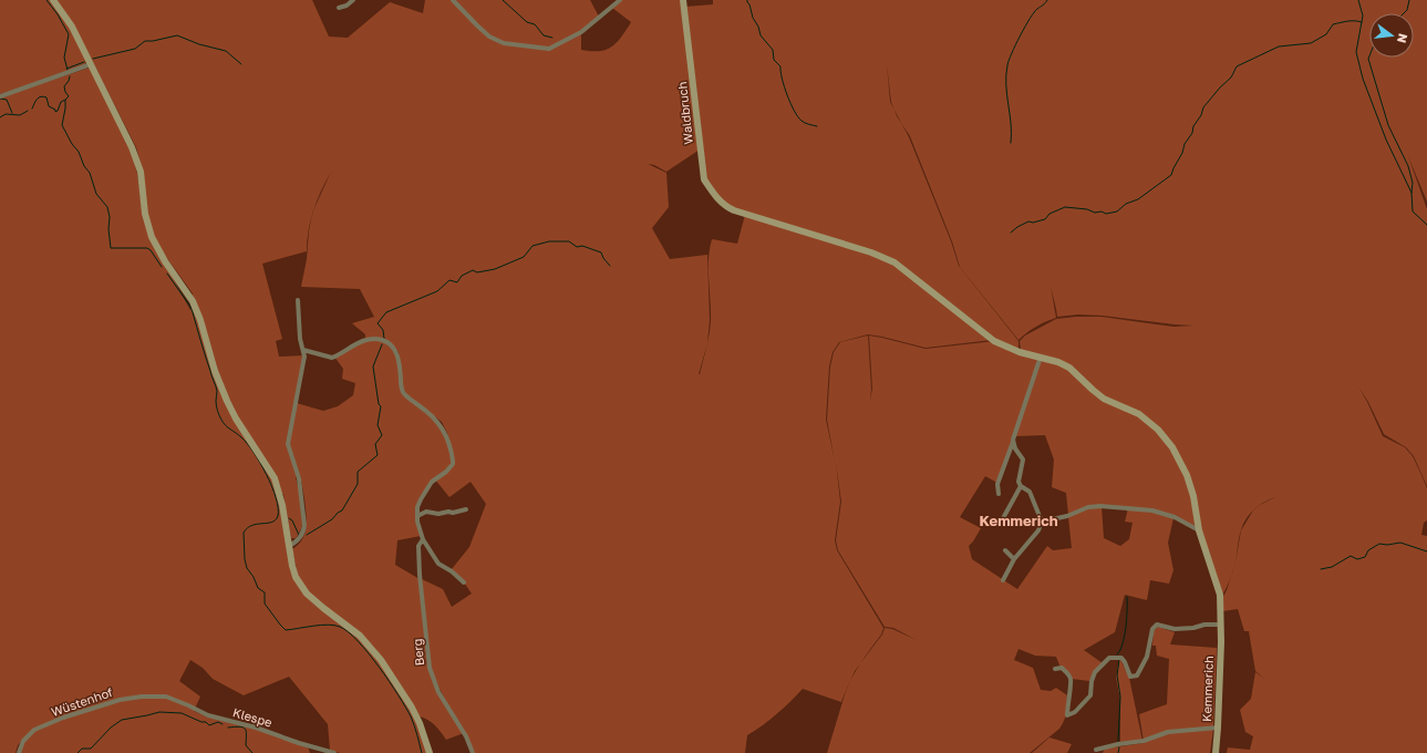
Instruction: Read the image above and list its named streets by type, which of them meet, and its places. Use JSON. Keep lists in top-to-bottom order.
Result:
{
  "streets": {
    "street": [
      "Waldbruch",
      "Berg",
      "Kemmerich",
      "Wüstenhof",
      "Klespe"
    ]
  },
  "crossings": [
    ["Waldbruch", "Kemmerich"],
    ["Wüstenhof", "Klespe"]
  ],
  "districts": ["Kemmerich"],
  "north": "right"
}
